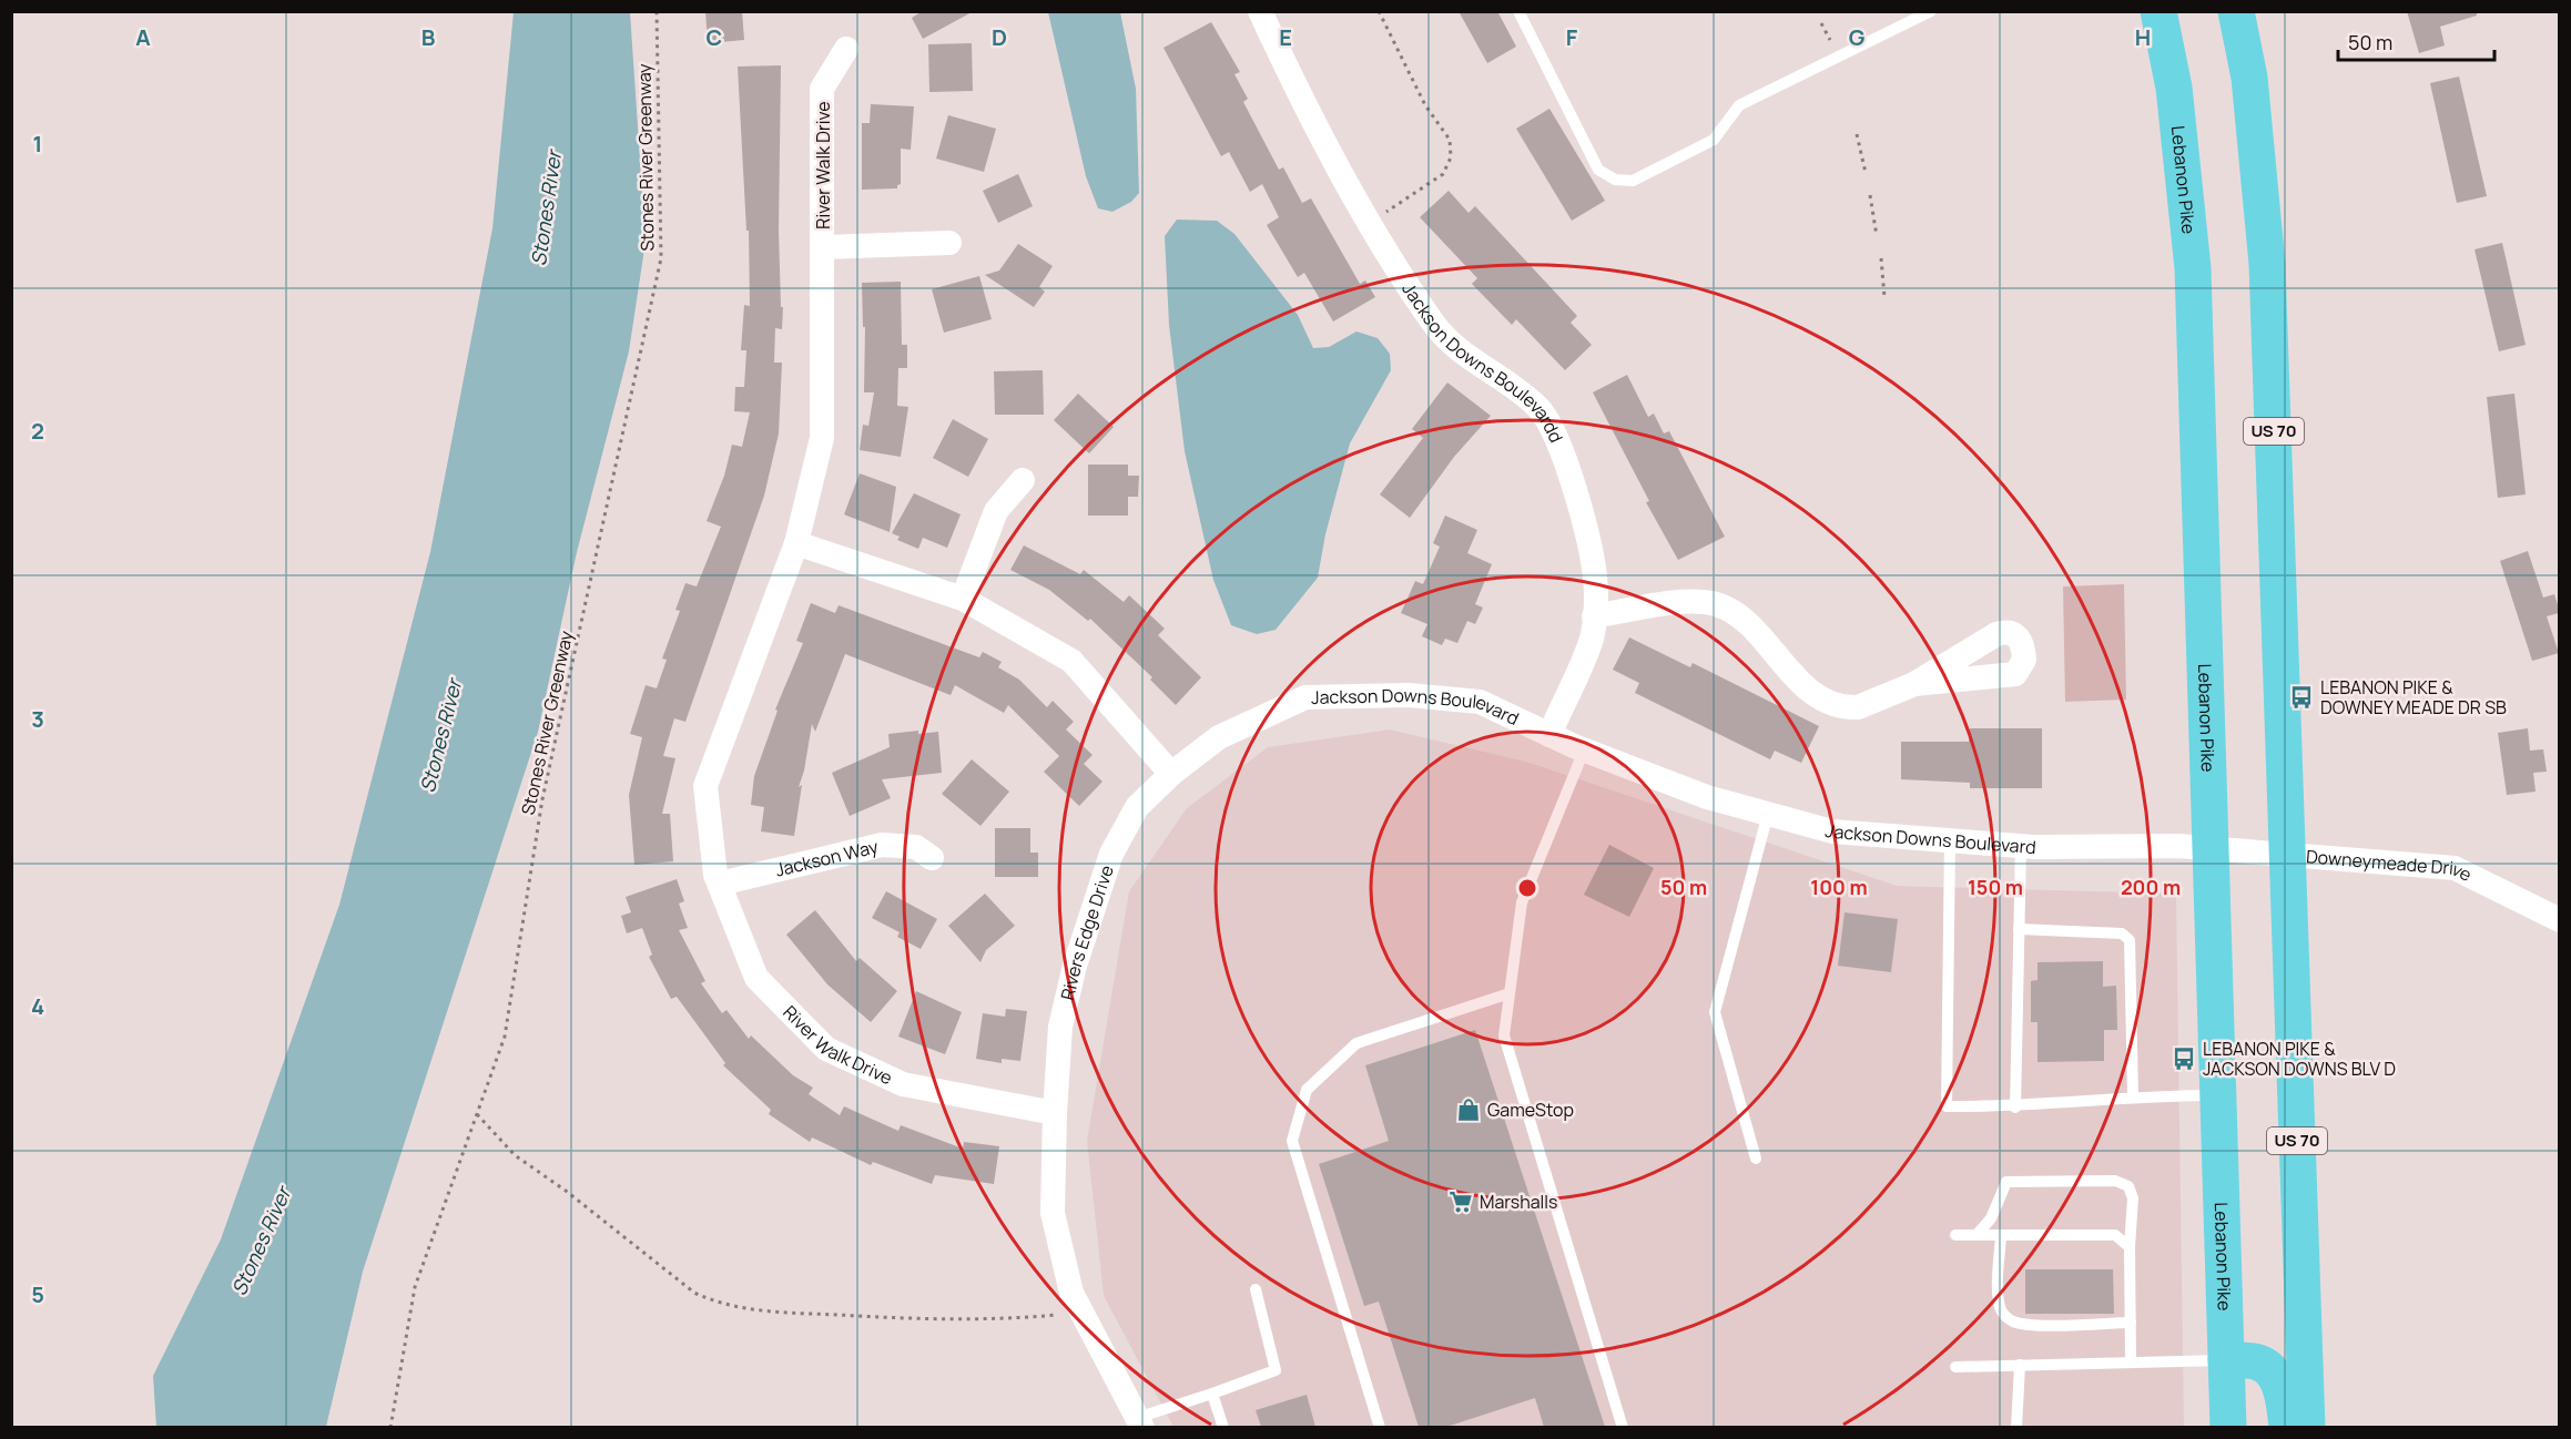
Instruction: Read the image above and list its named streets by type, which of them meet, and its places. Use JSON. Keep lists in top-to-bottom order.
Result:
{
  "streets": {
    "main road": ["Lebanon Pike", "US 70"],
    "street": [
      "River Walk Drive",
      "Jackson Downs Boulevardd",
      "Jackson Downs Boulevard",
      "Jackson Way",
      "Downeymeade Drive",
      "Rivers Edge Drive"
    ],
    "path": ["Stones River Greenway"]
  },
  "crossings": [
    ["River Walk Drive", "Jackson Way"],
    ["River Walk Drive", "Rivers Edge Drive"],
    ["Lebanon Pike", "Jackson Downs Boulevard"],
    ["Lebanon Pike", "Downeymeade Drive"],
    ["Jackson Downs Boulevardd", "Jackson Downs Boulevard"],
    ["US 70", "Downeymeade Drive"],
    ["Jackson Downs Boulevard", "Downeymeade Drive"],
    ["Jackson Downs Boulevard", "Rivers Edge Drive"]
  ],
  "water": ["Stones River"],
  "places": {
    "bus stop": ["LEBANON PIKE & DOWNEY MEADE DR SB", "LEBANON PIKE & JACKSON DOWNS BLV D"],
    "shop": ["GameStop"],
    "supermarket": ["Marshalls"]
  },
  "scale_bar": "50 m",
  "grid": {
    "columns": [
      "A",
      "B",
      "C",
      "D",
      "E",
      "F",
      "G",
      "H"
    ],
    "rows": [
      "1",
      "2",
      "3",
      "4",
      "5"
    ]
  },
  "rings": [
    "50 m",
    "100 m",
    "150 m",
    "200 m"
  ]
}
